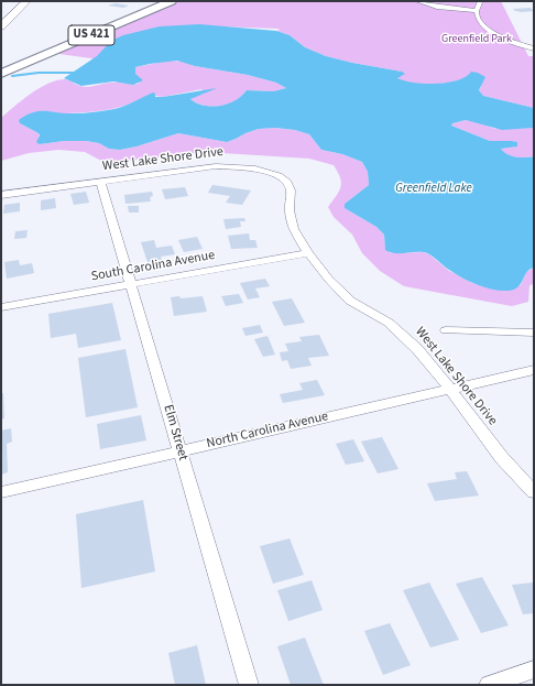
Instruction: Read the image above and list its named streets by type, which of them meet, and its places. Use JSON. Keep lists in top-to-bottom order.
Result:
{
  "streets": {
    "highway": ["US 421"],
    "street": [
      "West Lake Shore Drive",
      "South Carolina Avenue",
      "North Carolina Avenue",
      "Elm Street"
    ]
  },
  "crossings": [
    ["West Lake Shore Drive", "South Carolina Avenue"],
    ["West Lake Shore Drive", "North Carolina Avenue"],
    ["West Lake Shore Drive", "Elm Street"],
    ["South Carolina Avenue", "Elm Street"],
    ["North Carolina Avenue", "Elm Street"]
  ],
  "water": ["Greenfield Lake"],
  "parks": ["Greenfield Park"]
}
